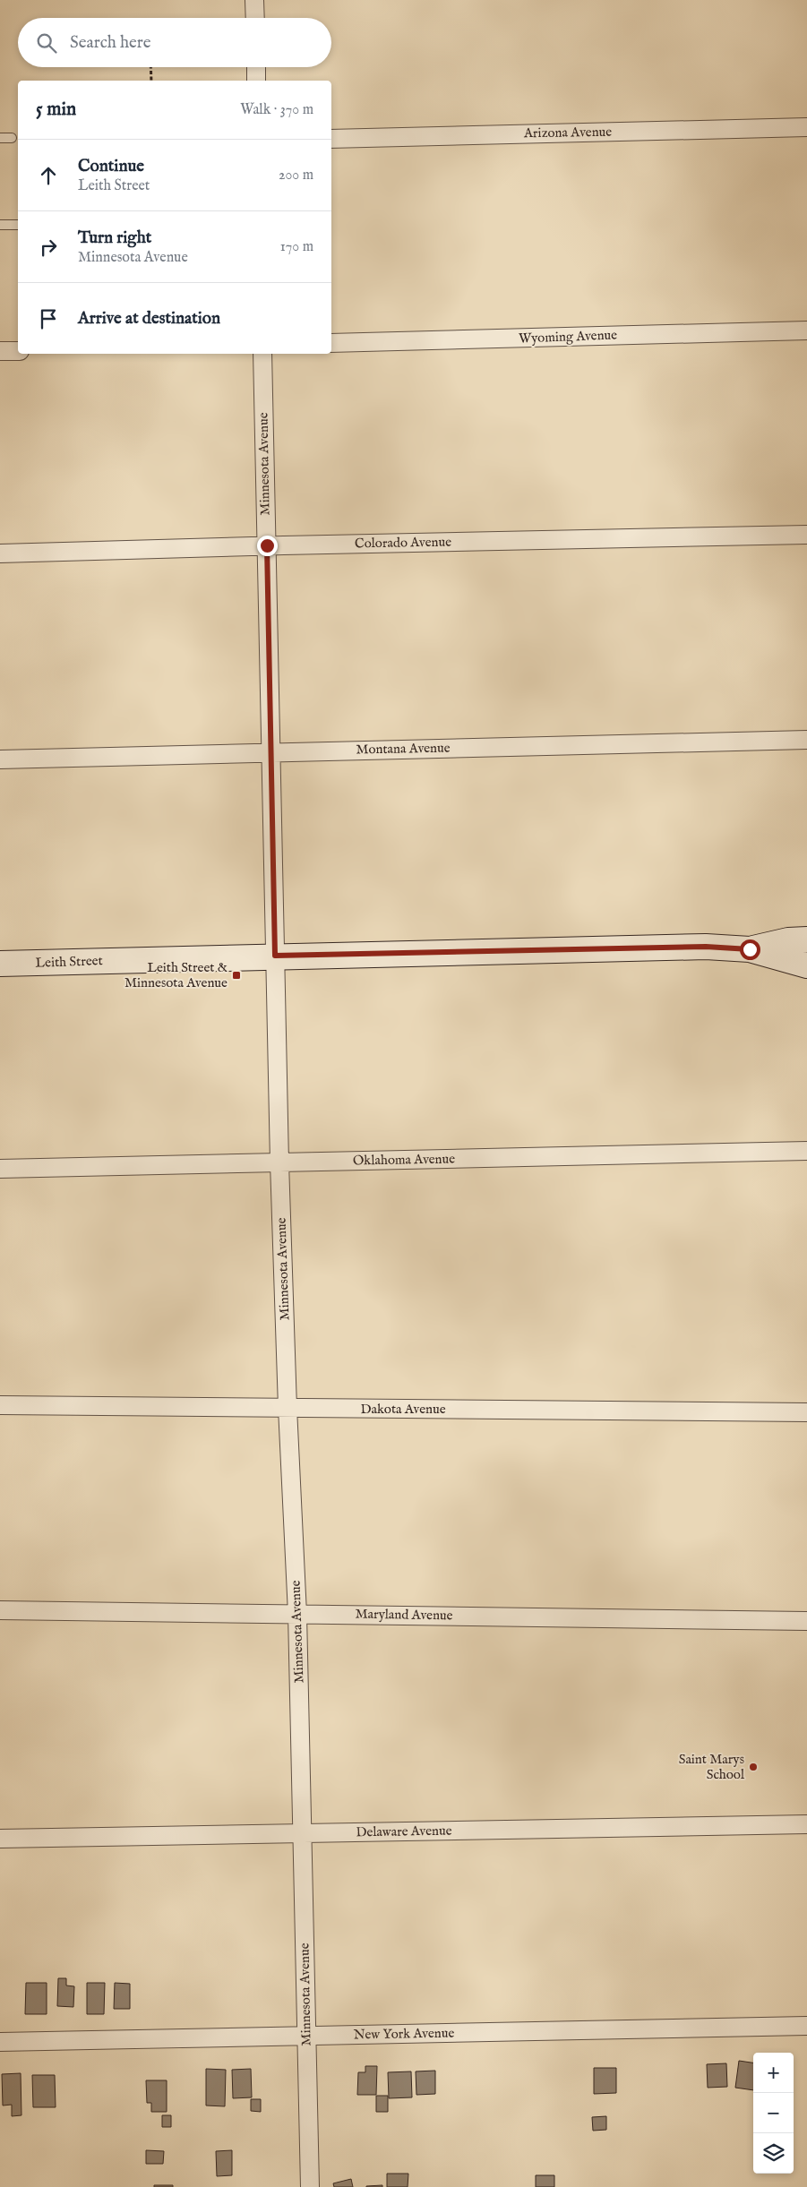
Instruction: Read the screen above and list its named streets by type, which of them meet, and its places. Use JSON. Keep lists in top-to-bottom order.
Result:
{
  "streets": {
    "street": [
      "Arizona Avenue",
      "Wyoming Avenue",
      "Minnesota Avenue",
      "Colorado Avenue",
      "Montana Avenue",
      "Leith Street",
      "Oklahoma Avenue",
      "Dakota Avenue",
      "Maryland Avenue",
      "Delaware Avenue",
      "New York Avenue"
    ]
  },
  "crossings": [
    ["Minnesota Avenue", "Colorado Avenue"],
    ["Minnesota Avenue", "Montana Avenue"],
    ["Minnesota Avenue", "Leith Street"],
    ["Minnesota Avenue", "Oklahoma Avenue"],
    ["Minnesota Avenue", "Dakota Avenue"],
    ["Minnesota Avenue", "Maryland Avenue"],
    ["Minnesota Avenue", "Delaware Avenue"],
    ["Minnesota Avenue", "New York Avenue"]
  ],
  "places": {
    "transit": ["Leith Street & Minnesota Avenue"],
    "other": ["Saint Marys School"]
  },
  "page": {
    "search": "Search here",
    "heading": ["5 min", "Walk · 370 m"],
    "list": [
      ["Continue", "Leith Street", "200 m"],
      ["Turn right", "Minnesota Avenue", "170 m"],
      "Arrive at destination"
    ],
    "map_buttons": ["+", "−"]
  }
}
